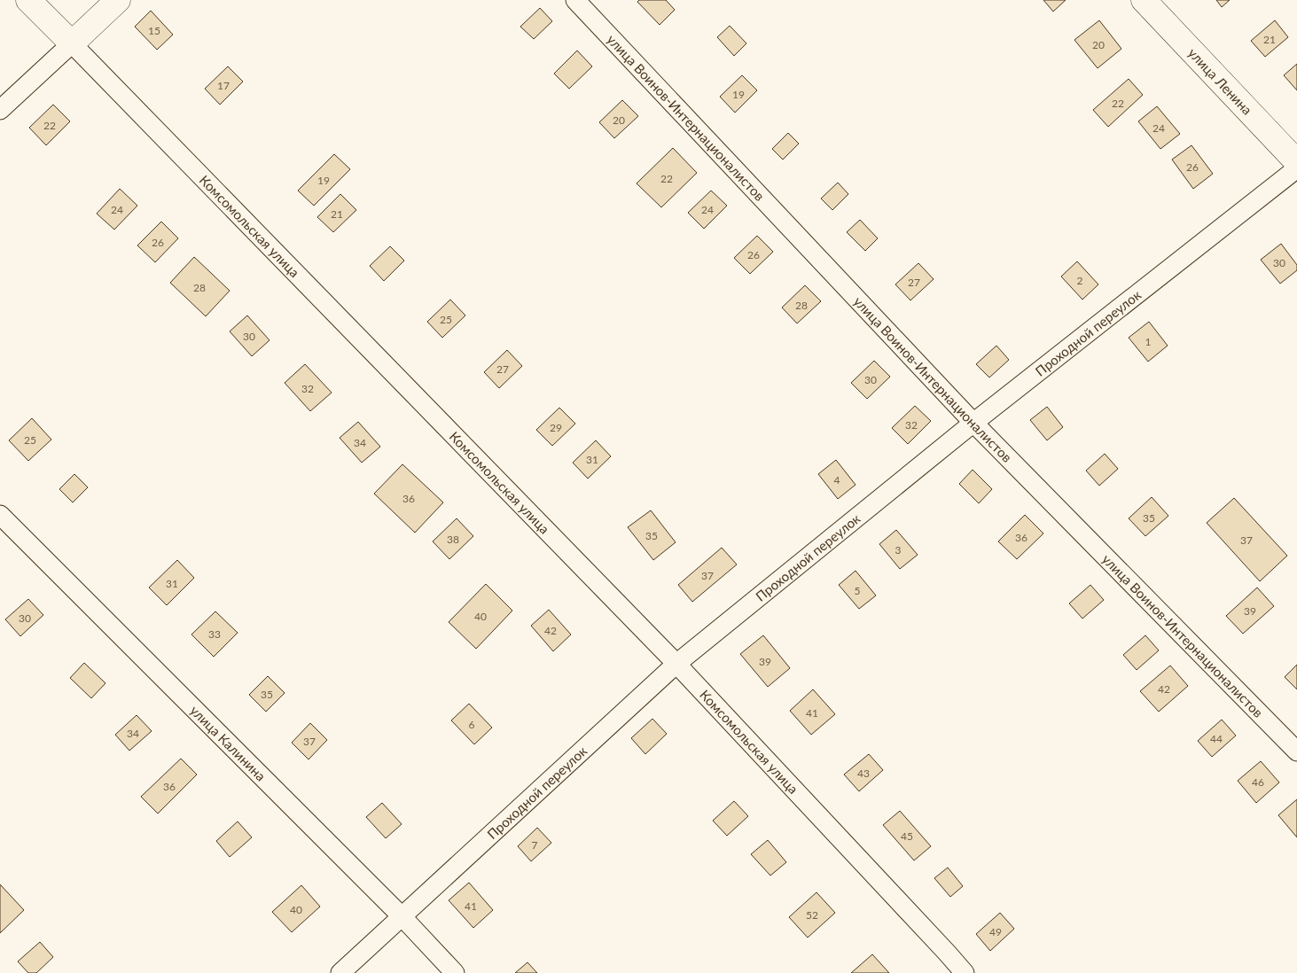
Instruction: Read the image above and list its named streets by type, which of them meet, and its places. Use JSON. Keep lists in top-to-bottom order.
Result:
{
  "streets": {
    "main road": ["улица Ленина", "Комсомольская улица"],
    "street": ["улица Воинов-Интернационалистов", "Проходной переулок", "улица Калинина"]
  },
  "crossings": [
    ["улица Воинов-Интернационалистов", "Проходной переулок"],
    ["Комсомольская улица", "Проходной переулок"],
    ["Проходной переулок", "улица Калинина"]
  ],
  "house_numbers": [
    "15",
    "21",
    "20",
    "17",
    "19",
    "22",
    "20",
    "22",
    "24",
    "26",
    "22",
    "19",
    "24",
    "24",
    "21",
    "26",
    "26",
    "30",
    "2",
    "27",
    "28",
    "28",
    "25",
    "30",
    "1",
    "27",
    "30",
    "32",
    "32",
    "29",
    "25",
    "34",
    "31",
    "4",
    "36",
    "35",
    "35",
    "36",
    "38",
    "37",
    "3",
    "37",
    "31",
    "5",
    "39",
    "40",
    "30",
    "42",
    "33",
    "39",
    "42",
    "35",
    "41",
    "6",
    "34",
    "44",
    "37",
    "43",
    "46",
    "36",
    "45",
    "7",
    "41",
    "40",
    "52",
    "49"
  ]
}
